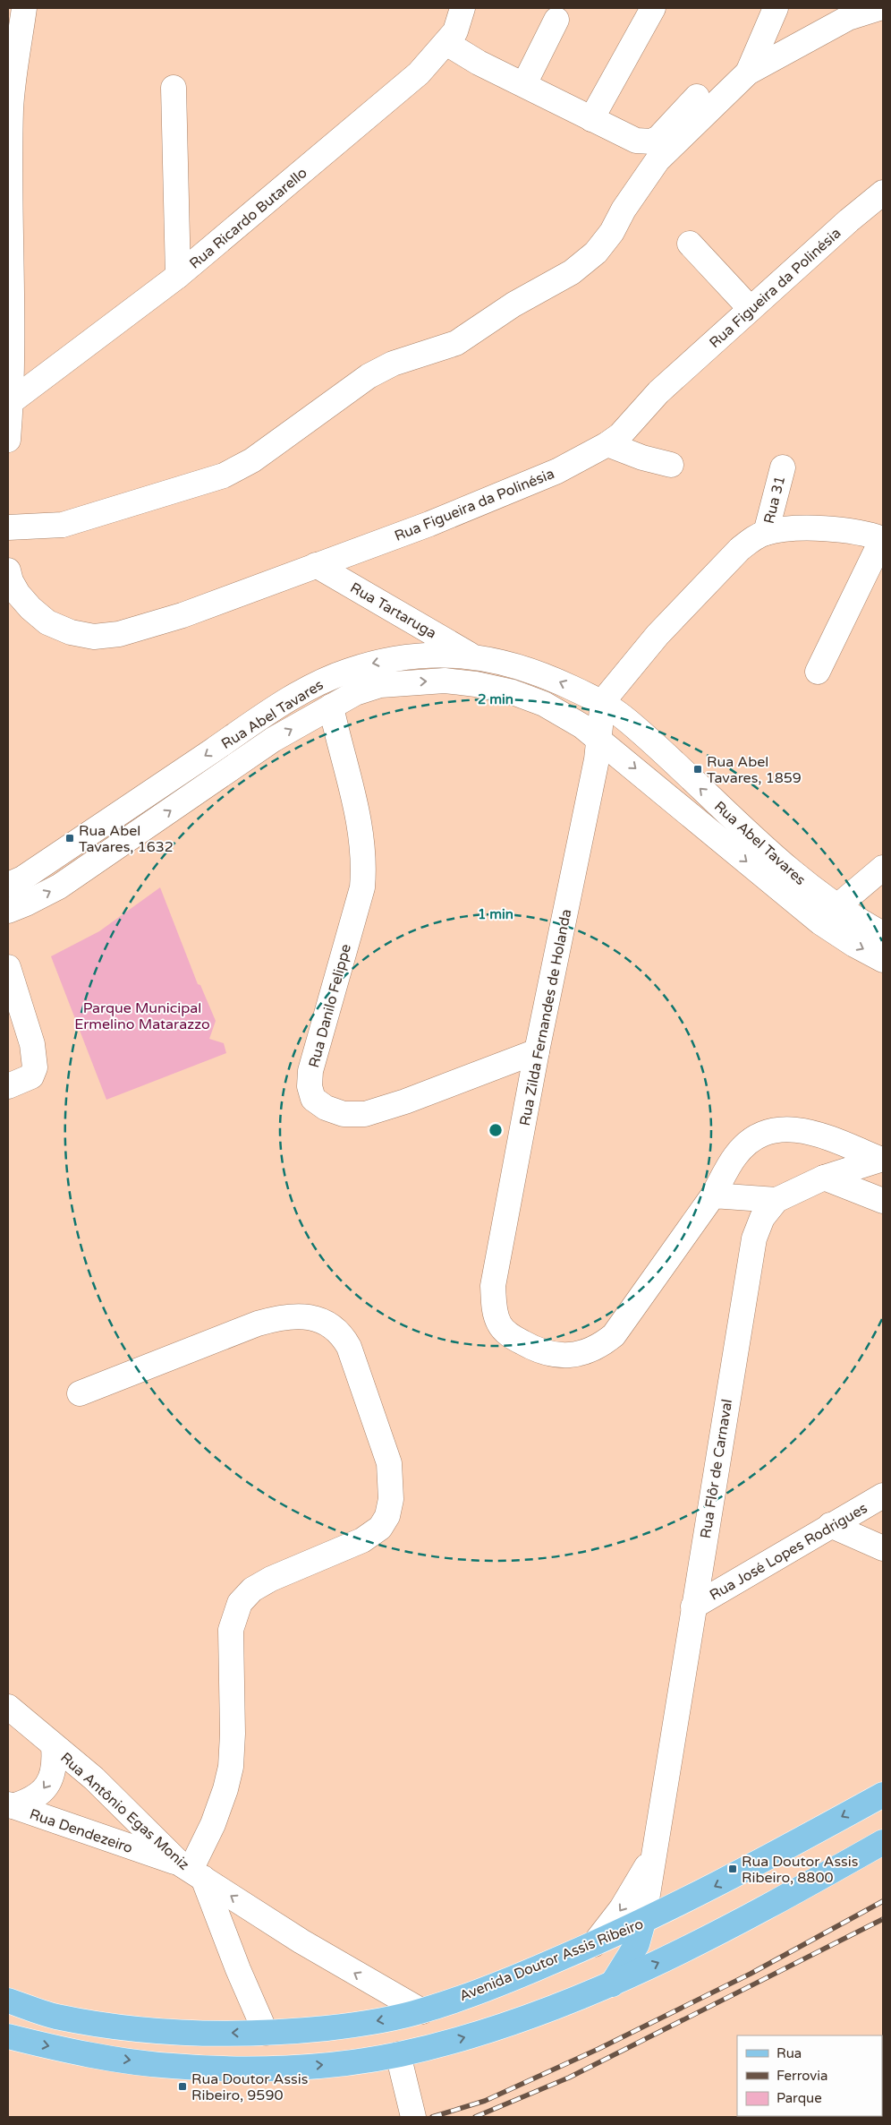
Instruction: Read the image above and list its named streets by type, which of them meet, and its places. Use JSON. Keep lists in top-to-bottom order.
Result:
{
  "streets": {
    "main road": ["Avenida Doutor Assis Ribeiro"],
    "street": [
      "Rua Ricardo Butarello",
      "Rua Figueira da Polinésia",
      "Rua 31",
      "Rua Tartaruga",
      "Rua Abel Tavares",
      "Rua Danilo Felippe",
      "Rua Zilda Fernandes de Holanda",
      "Rua Flôr de Carnaval",
      "Rua José Lopes Rodrigues",
      "Rua Antônio Egas Moniz",
      "Rua Dendezeiro"
    ]
  },
  "crossings": [
    ["Rua Figueira da Polinésia", "Rua Tartaruga"],
    ["Rua Tartaruga", "Rua Abel Tavares"],
    ["Rua Abel Tavares", "Rua Danilo Felippe"],
    ["Rua Abel Tavares", "Rua Zilda Fernandes de Holanda"],
    ["Rua Danilo Felippe", "Rua Zilda Fernandes de Holanda"],
    ["Rua Zilda Fernandes de Holanda", "Rua Flôr de Carnaval"],
    ["Rua Flôr de Carnaval", "Rua José Lopes Rodrigues"],
    ["Rua Flôr de Carnaval", "Avenida Doutor Assis Ribeiro"],
    ["Rua Antônio Egas Moniz", "Rua Dendezeiro"],
    ["Rua Antônio Egas Moniz", "Avenida Doutor Assis Ribeiro"]
  ],
  "one_way": ["Rua Antônio Egas Moniz"],
  "parks": ["Parque Municipal Ermelino Matarazzo"],
  "places": {
    "transit": [
      "Rua Abel Tavares, 1859",
      "Rua Abel Tavares, 1632",
      "Rua Doutor Assis Ribeiro, 8800",
      "Rua Doutor Assis Ribeiro, 9590"
    ]
  },
  "legend": ["Rua", "Ferrovia", "Parque"],
  "rings": ["2 min", "1 min"]
}
